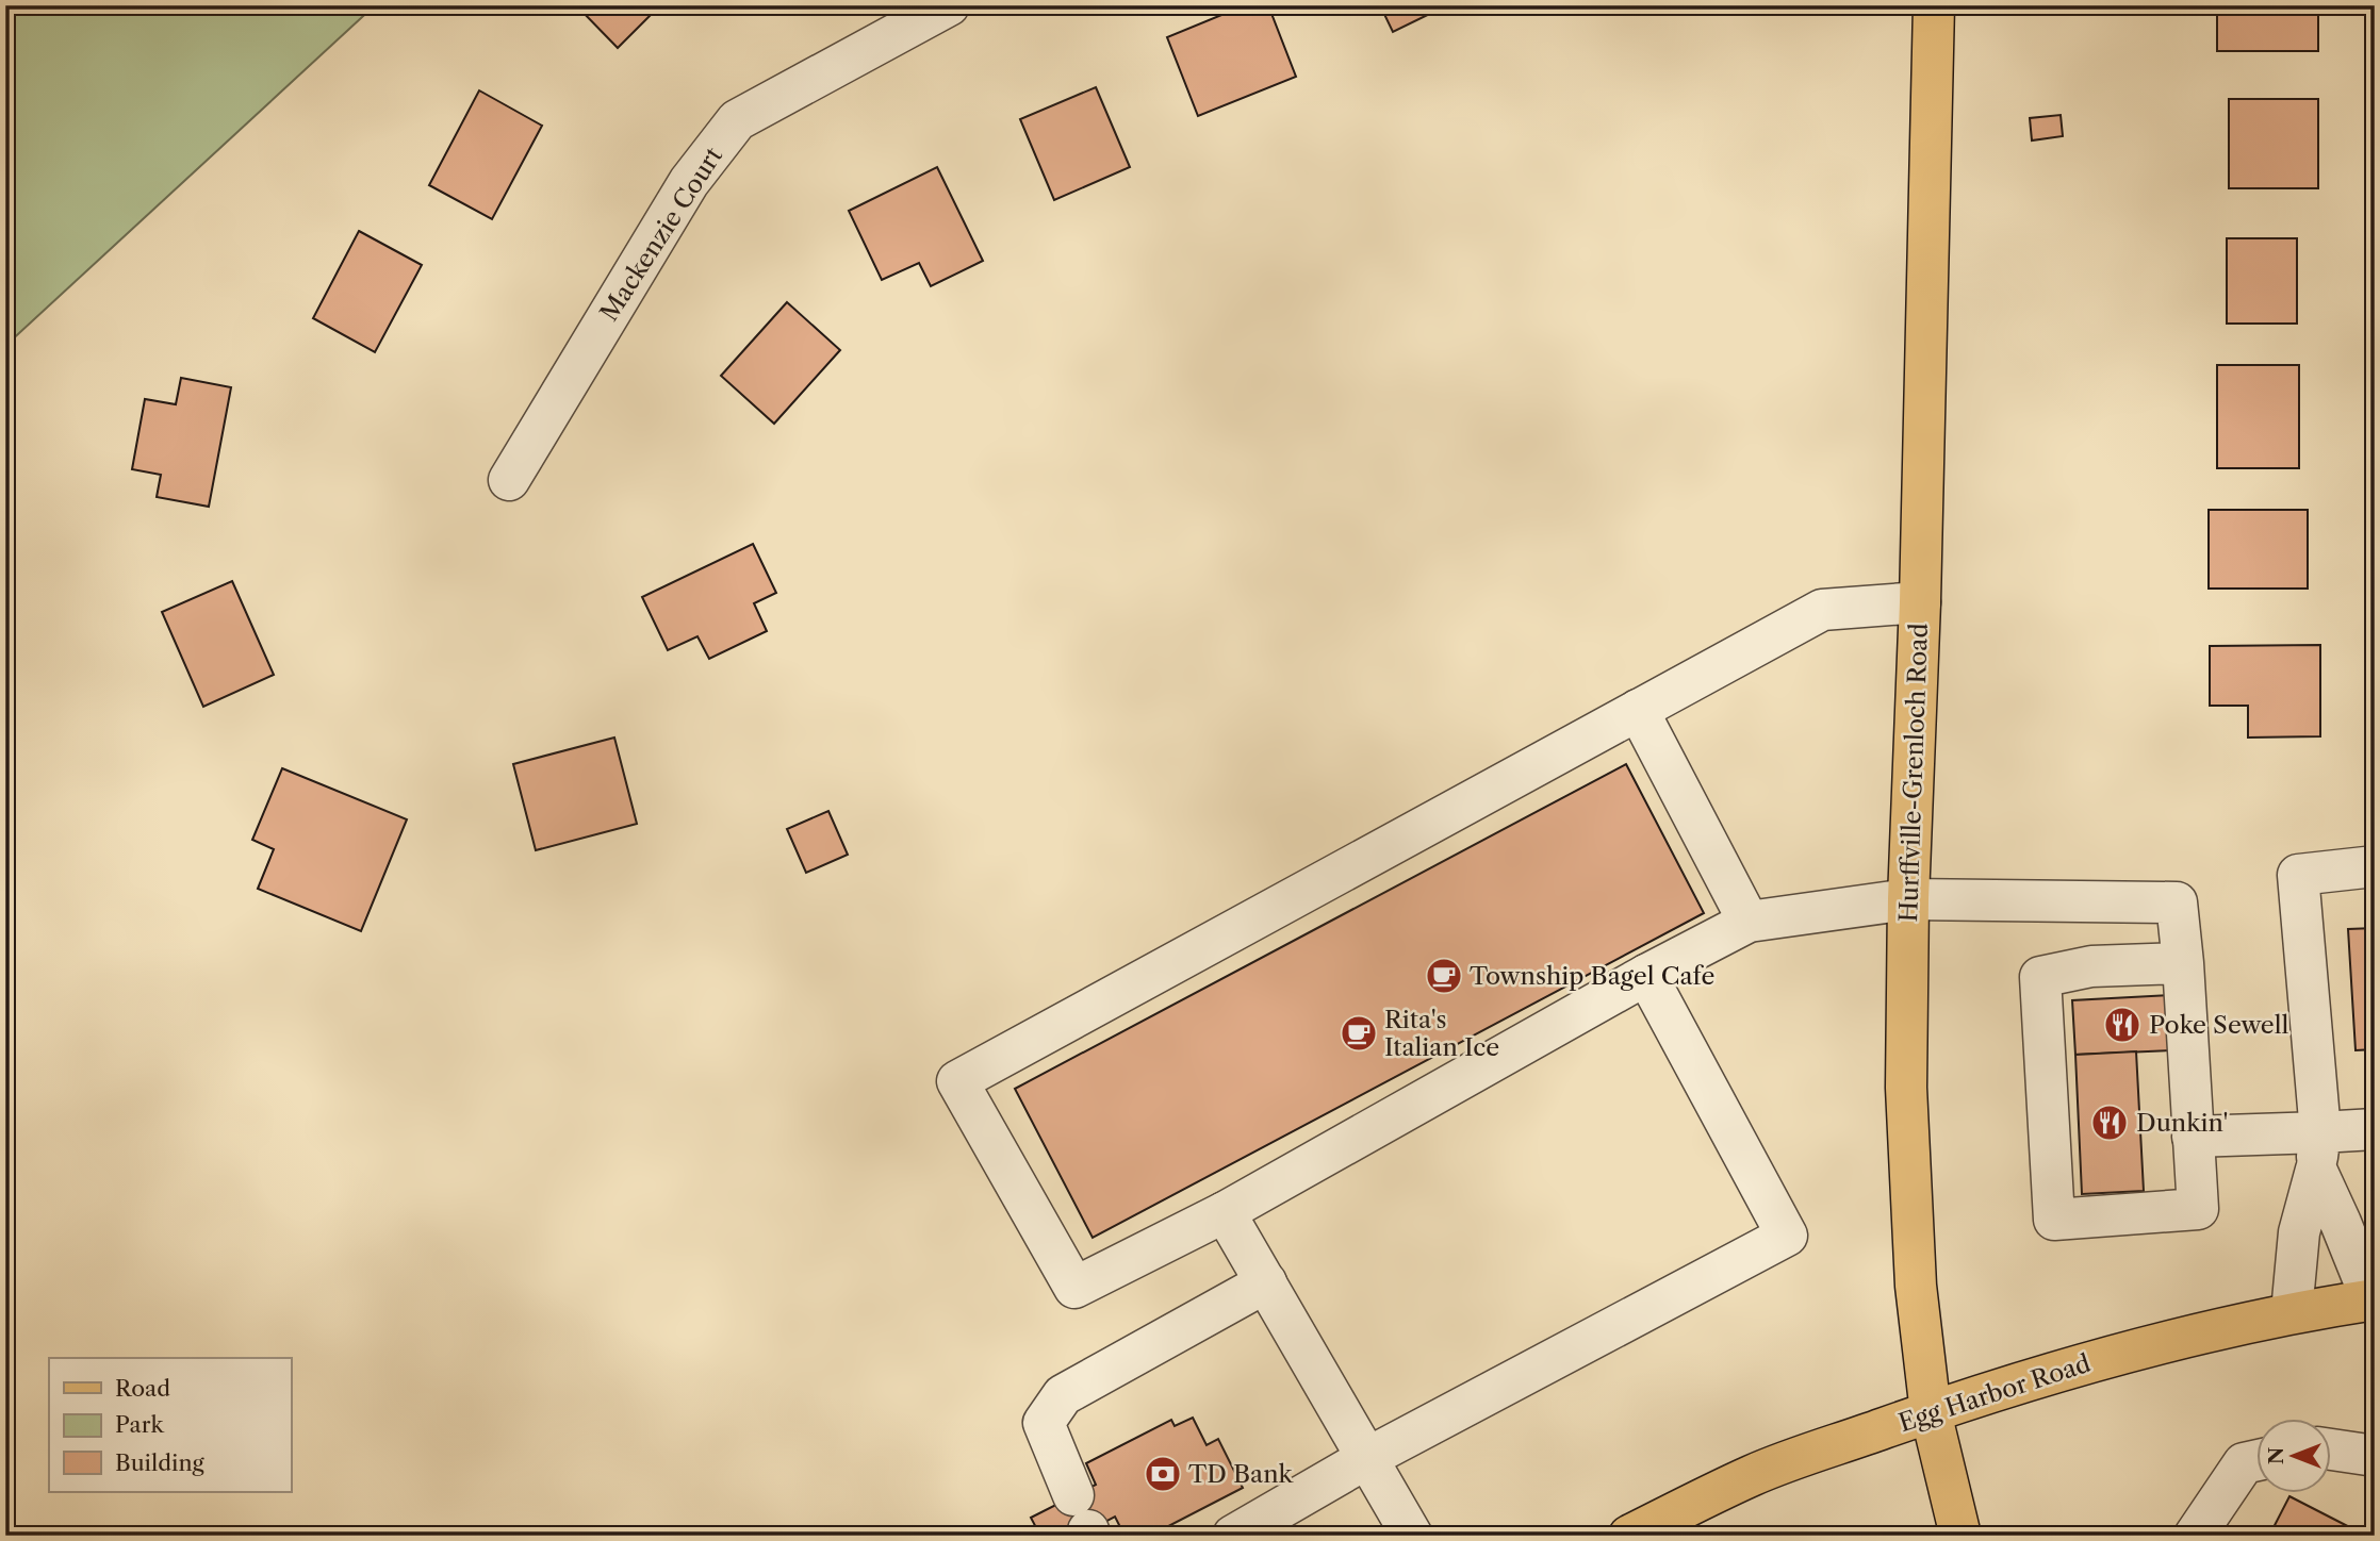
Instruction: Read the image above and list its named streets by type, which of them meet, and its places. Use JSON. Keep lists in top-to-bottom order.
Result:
{
  "streets": {
    "main road": ["Hurffville-Grenloch Road", "Egg Harbor Road"],
    "street": ["Mackenzie Court"]
  },
  "crossings": [
    ["Hurffville-Grenloch Road", "Egg Harbor Road"]
  ],
  "places": {
    "cafe": ["Township Bagel Cafe", "Rita's Italian Ice"],
    "restaurant": ["Poke Sewell", "Dunkin'"],
    "bank": ["TD Bank"]
  },
  "legend": ["Road", "Park", "Building"],
  "north": "left"
}
